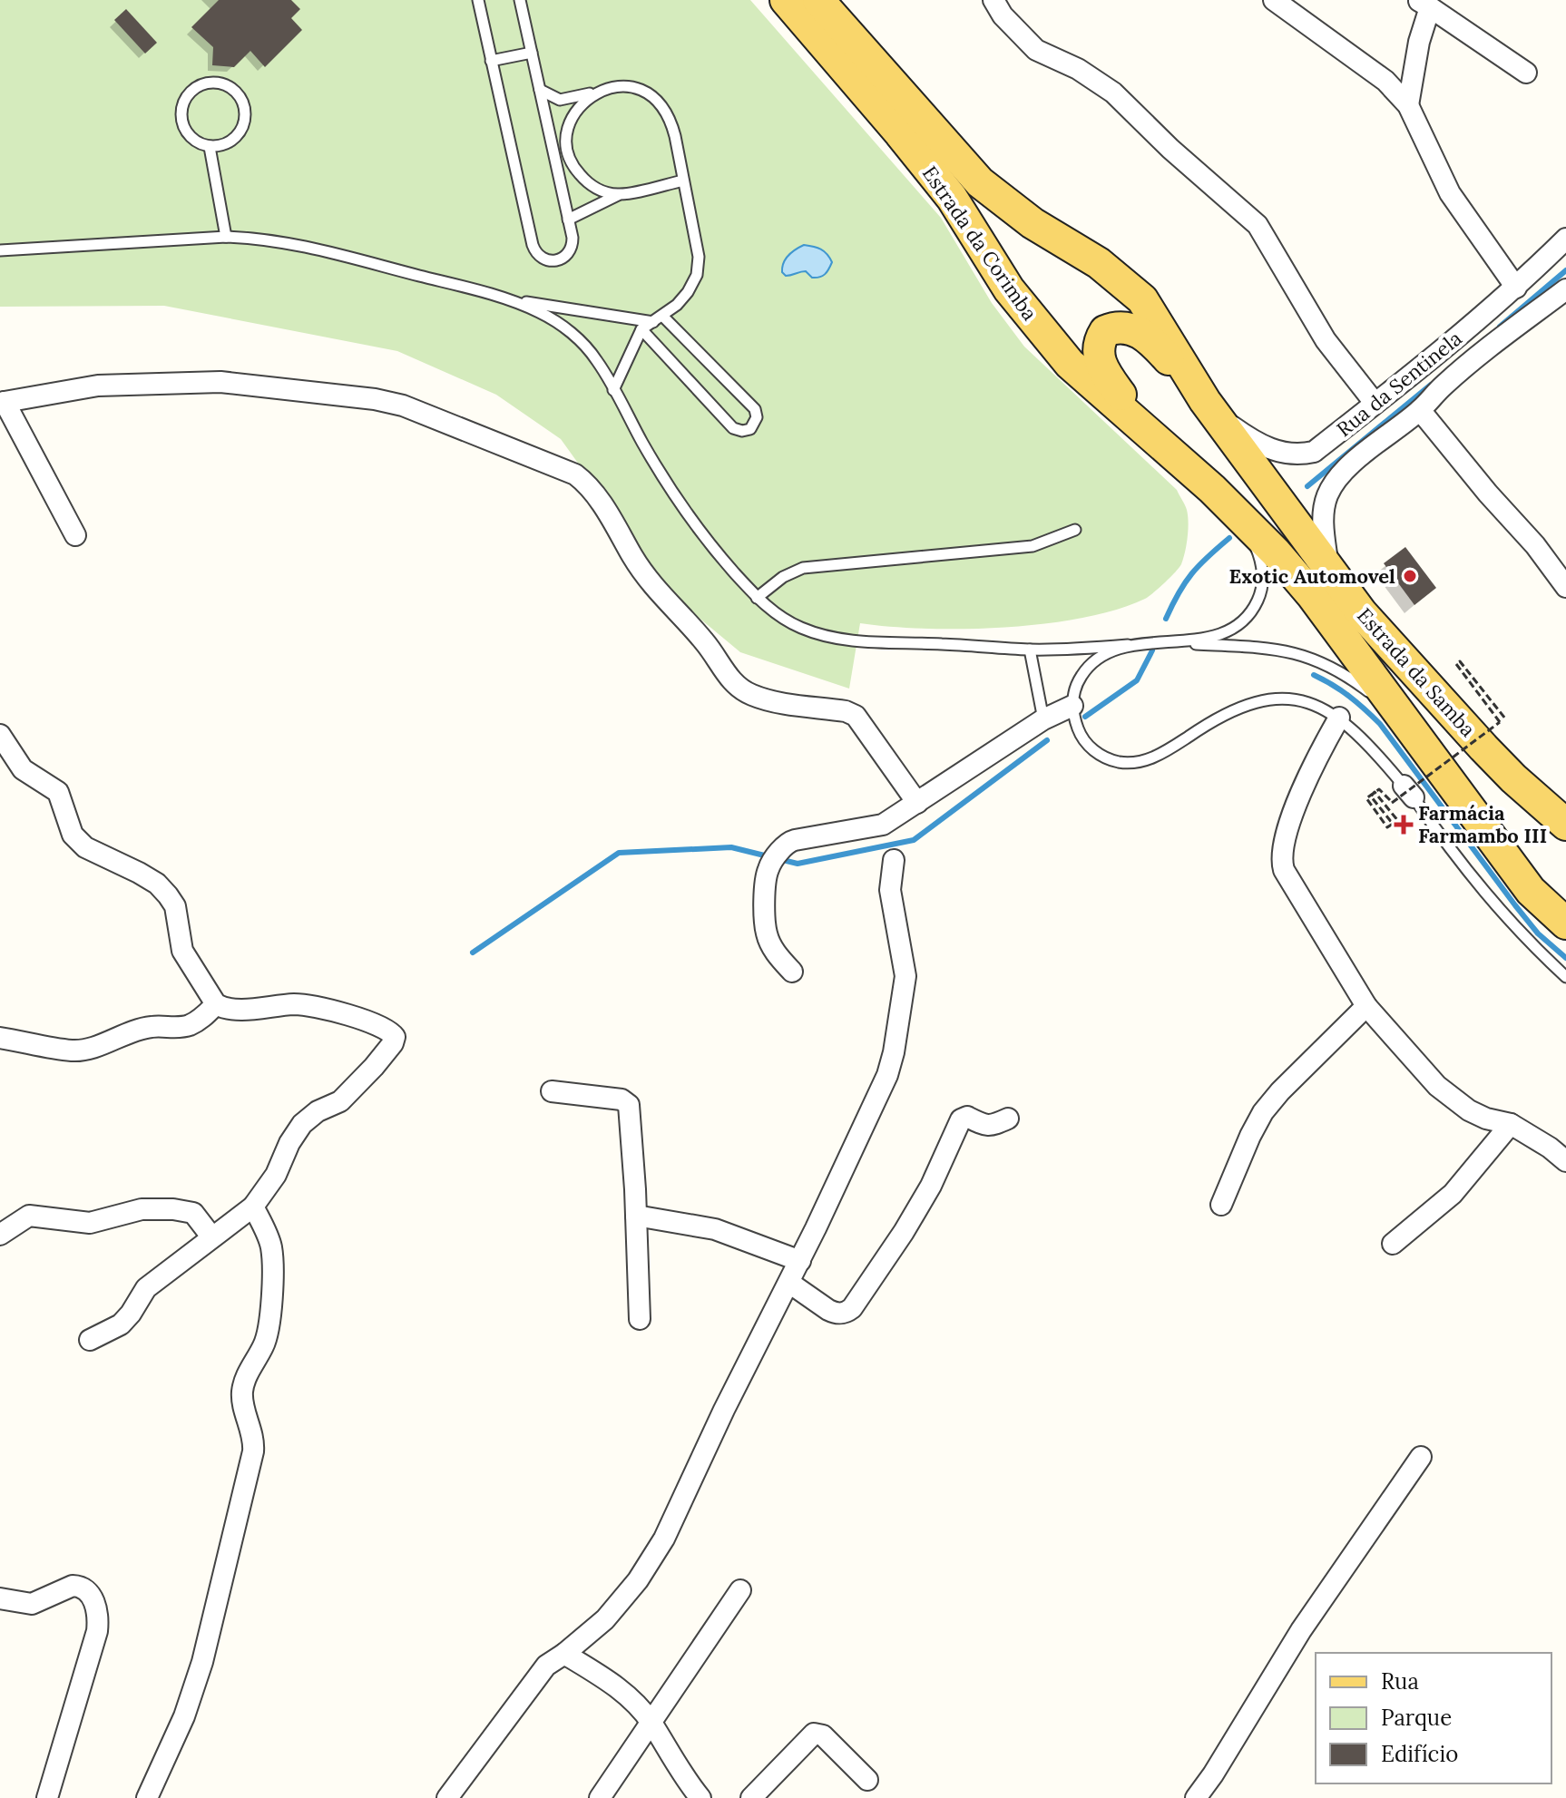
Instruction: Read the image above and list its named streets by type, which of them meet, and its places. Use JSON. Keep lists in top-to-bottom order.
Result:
{
  "streets": {
    "main road": ["Estrada da Corimba", "Estrada da Samba"],
    "street": ["Rua da Sentinela"]
  },
  "crossings": [
    ["Estrada da Corimba", "Rua da Sentinela"],
    ["Estrada da Corimba", "Estrada da Samba"],
    ["Rua da Sentinela", "Estrada da Samba"]
  ],
  "places": {
    "other": ["Exotic Automovel"],
    "health": ["Farmácia Farmambo III"]
  },
  "legend": ["Rua", "Parque", "Edifício"]
}
